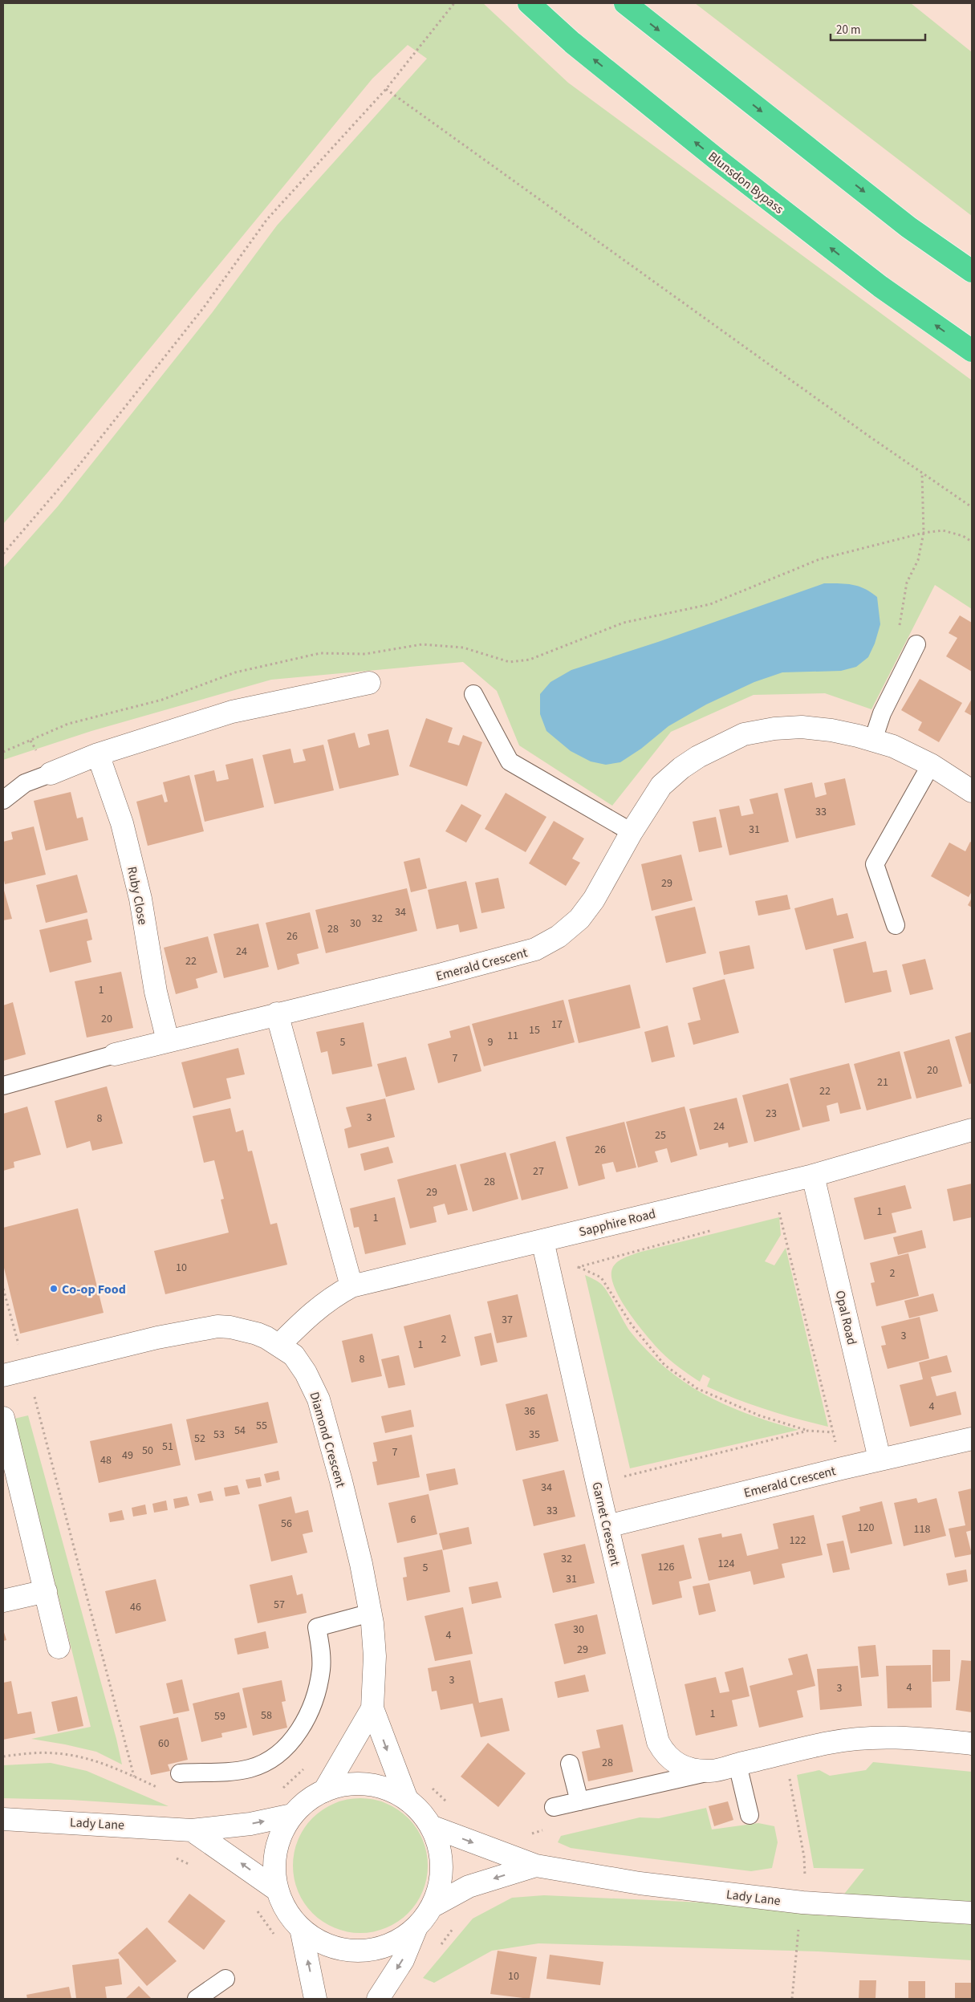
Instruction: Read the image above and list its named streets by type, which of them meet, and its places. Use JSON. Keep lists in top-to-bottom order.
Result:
{
  "streets": {
    "highway": ["Blunsdon Bypass"],
    "street": [
      "Ruby Close",
      "Emerald Crescent",
      "Sapphire Road",
      "Opal Road",
      "Diamond Crescent",
      "Garnet Crescent",
      "Lady Lane"
    ]
  },
  "crossings": [
    ["Ruby Close", "Emerald Crescent"],
    ["Emerald Crescent", "Opal Road"],
    ["Emerald Crescent", "Garnet Crescent"],
    ["Sapphire Road", "Opal Road"],
    ["Sapphire Road", "Diamond Crescent"],
    ["Sapphire Road", "Garnet Crescent"],
    ["Diamond Crescent", "Lady Lane"]
  ],
  "places": ["Co-op Food"],
  "house_numbers": [
    "33",
    "31",
    "29",
    "34",
    "32",
    "30",
    "28",
    "26",
    "24",
    "22",
    "1",
    "20",
    "17",
    "15",
    "11",
    "5",
    "9",
    "7",
    "20",
    "21",
    "22",
    "23",
    "3",
    "8",
    "24",
    "25",
    "26",
    "27",
    "28",
    "29",
    "1",
    "1",
    "10",
    "2",
    "37",
    "3",
    "2",
    "1",
    "8",
    "4",
    "36",
    "55",
    "54",
    "53",
    "35",
    "52",
    "51",
    "50",
    "7",
    "49",
    "48",
    "34",
    "33",
    "6",
    "56",
    "120",
    "118",
    "122",
    "32",
    "124",
    "126",
    "5",
    "31",
    "57",
    "46",
    "30",
    "4",
    "29",
    "3",
    "4",
    "3",
    "1",
    "58",
    "59",
    "60",
    "28",
    "10"
  ],
  "scale_bar": "20 m"
}
